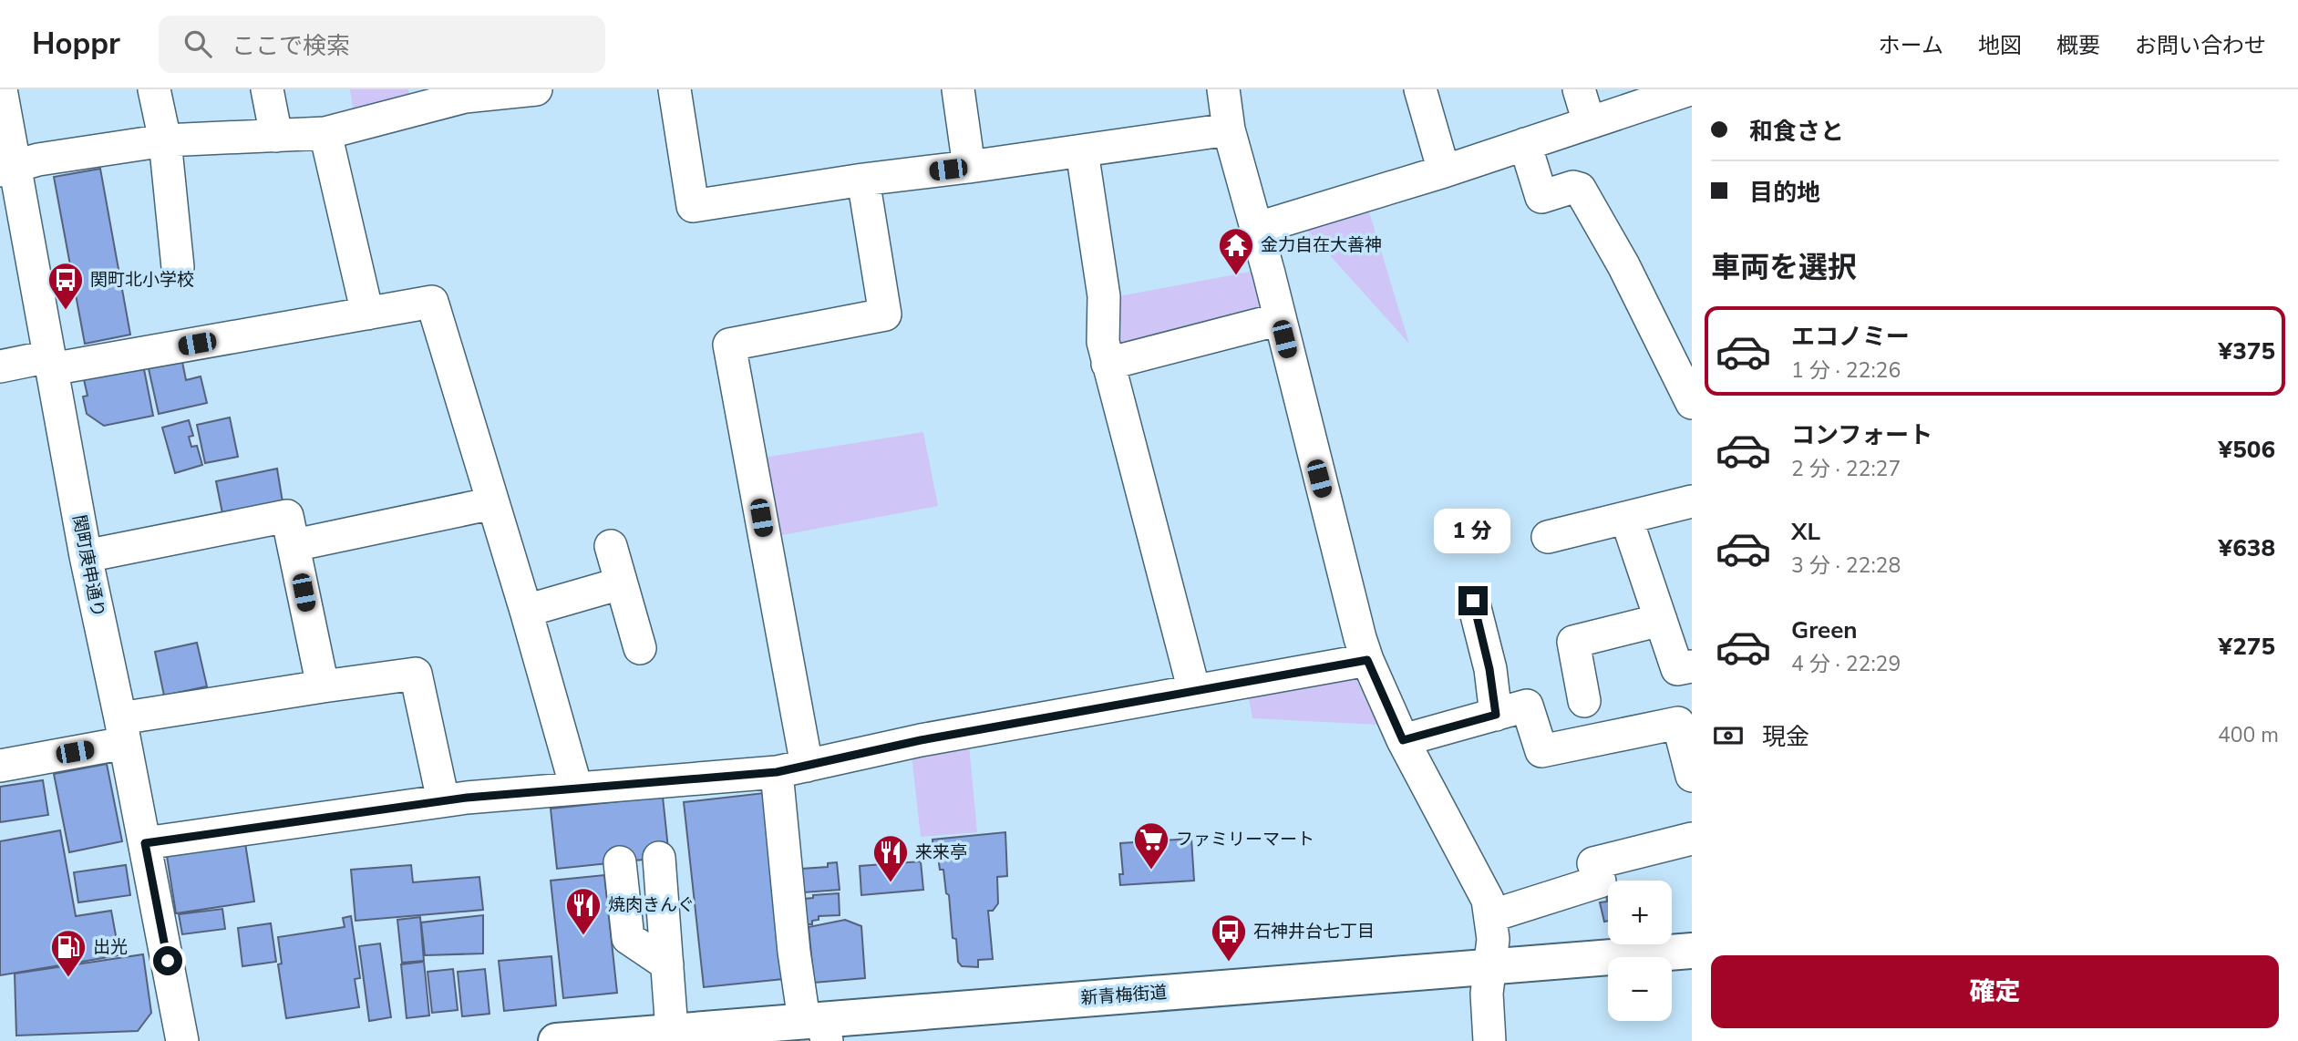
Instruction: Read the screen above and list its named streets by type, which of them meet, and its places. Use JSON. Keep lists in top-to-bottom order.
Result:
{
  "streets": {
    "main road": ["新青梅街道"],
    "street": ["関町庚申通り"]
  },
  "places": {
    "temple": ["金力自在大善神"],
    "bus stop": ["関町北小学校", "石神井台七丁目"],
    "supermarket": ["ファミリーマート"],
    "restaurant": ["来来亭", "焼肉きんぐ"],
    "fuel station": ["出光"]
  },
  "page": {
    "header": "Hoppr",
    "search": "ここで検索",
    "nav": [
      "ホーム",
      "地図",
      "概要",
      "お問い合わせ"
    ],
    "banner": ["和食さと", "目的地"],
    "heading": "車両を選択",
    "list": [
      {
        "name": "エコノミー",
        "note": "1 分 · 22:26",
        "value": "¥375"
      },
      {
        "name": "コンフォート",
        "note": "2 分 · 22:27",
        "value": "¥506"
      },
      {
        "name": "XL",
        "note": "3 分 · 22:28",
        "value": "¥638"
      },
      {
        "name": "Green",
        "note": "4 分 · 22:29",
        "value": "¥275"
      }
    ],
    "bubble": "1 分",
    "pay": ["現金", "400 m"],
    "map_buttons": ["+", "−"],
    "buttons": "確定"
  }
}
